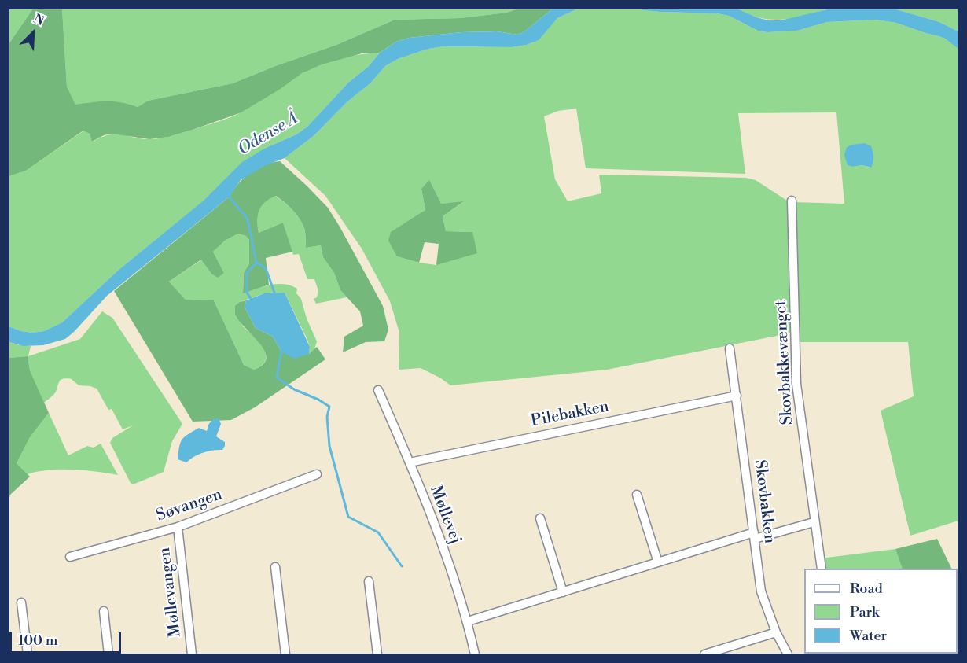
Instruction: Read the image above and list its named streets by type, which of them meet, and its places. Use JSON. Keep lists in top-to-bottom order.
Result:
{
  "streets": {
    "street": [
      "Skovbakkevænget",
      "Pilebakken",
      "Skovbakken",
      "Søvangen",
      "Møllevej",
      "Møllevangen"
    ]
  },
  "crossings": [
    ["Pilebakken", "Skovbakken"],
    ["Pilebakken", "Møllevej"],
    ["Søvangen", "Møllevangen"]
  ],
  "water": ["Odense Å"],
  "legend": ["Road", "Park", "Water"],
  "scale_bar": "100 m",
  "north": "top right"
}
